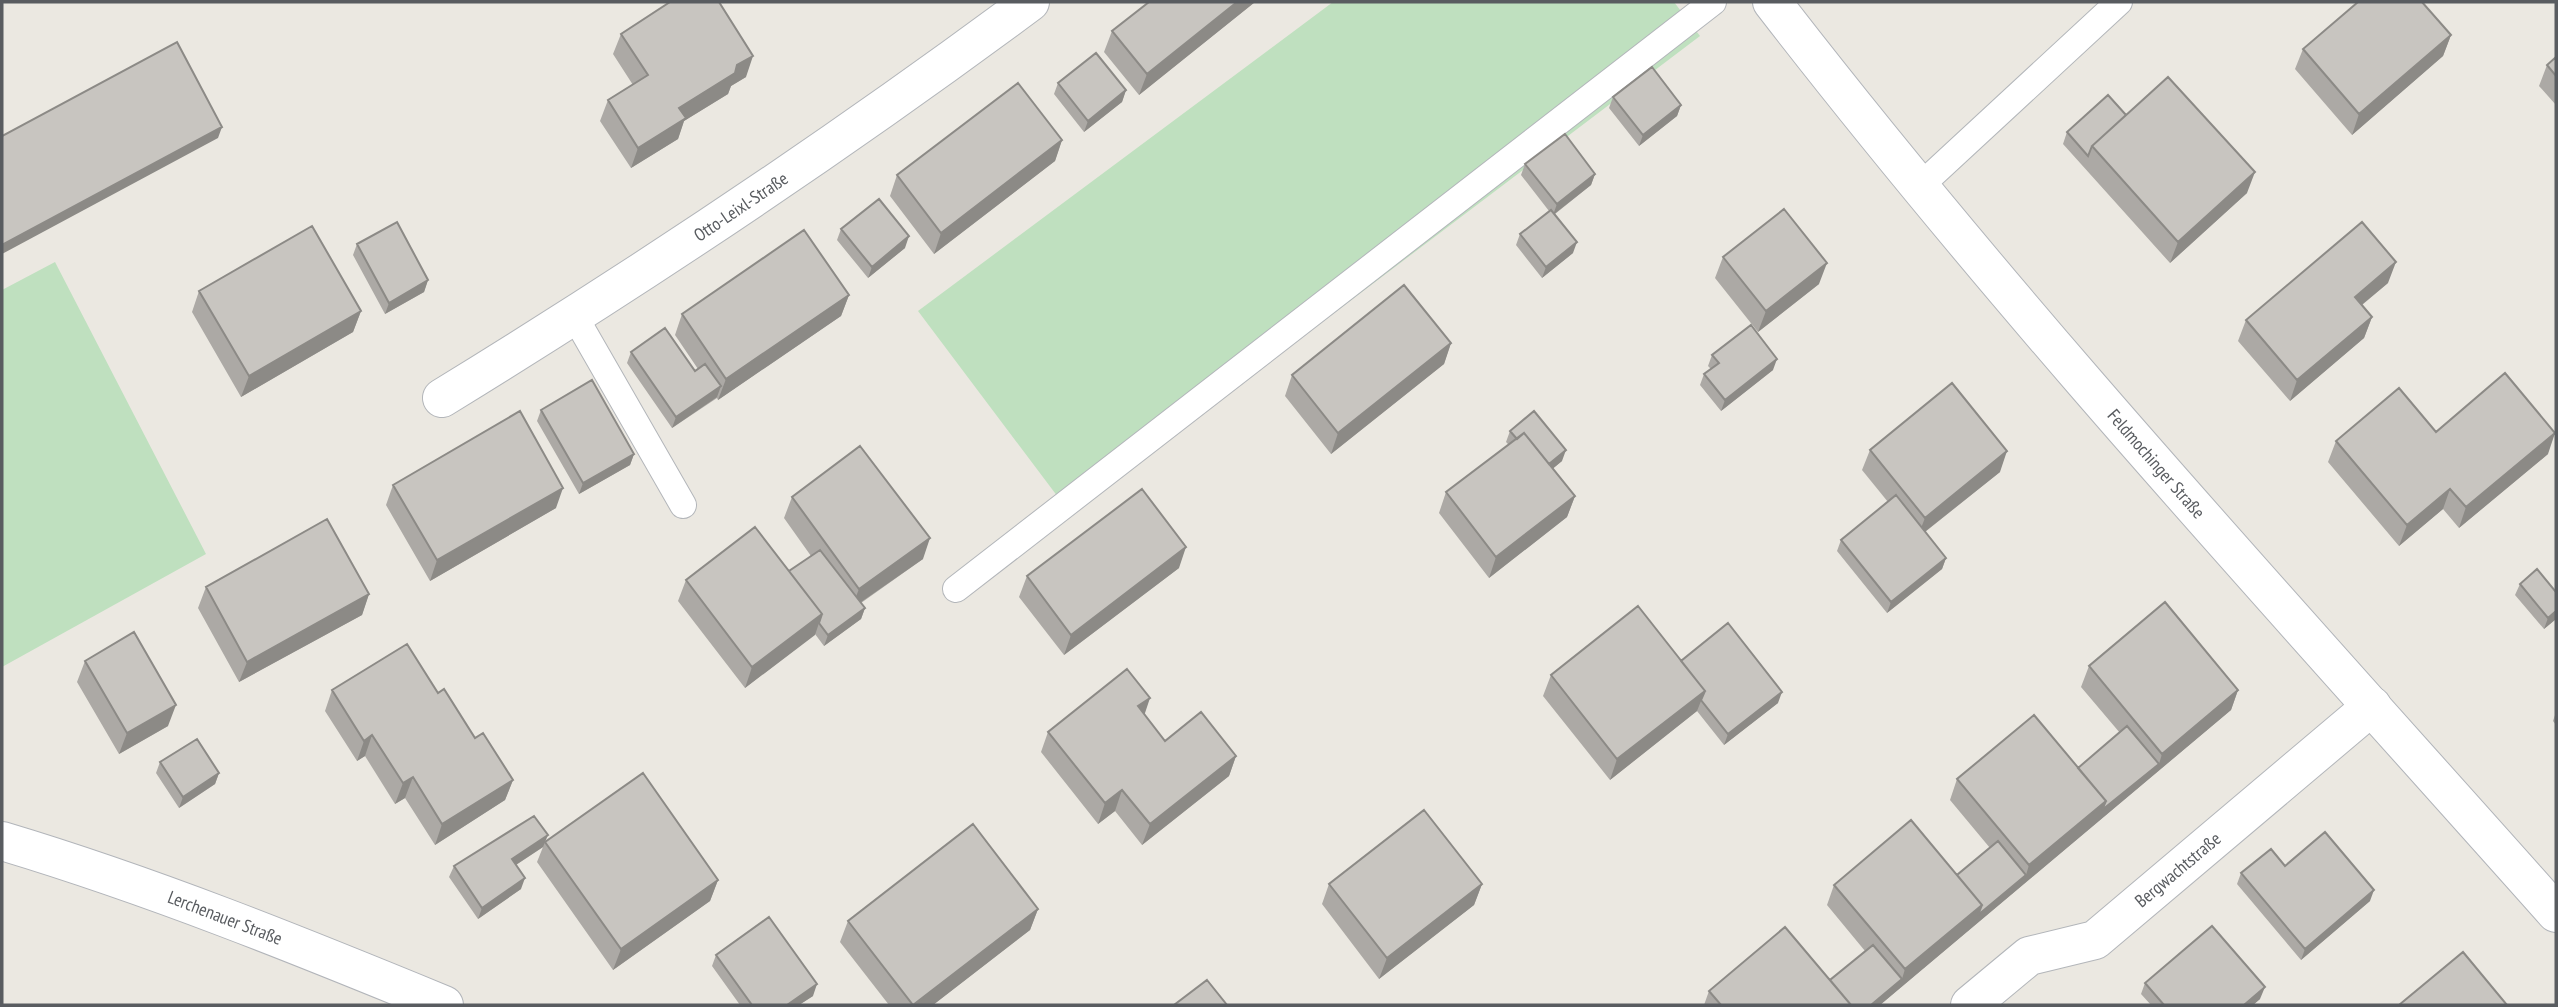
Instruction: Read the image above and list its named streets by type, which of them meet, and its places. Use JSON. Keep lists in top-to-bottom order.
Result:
{
  "streets": {
    "main road": [
      "Otto-Leixl-Straße",
      "Feldmochinger Straße",
      "Bergwachtstraße",
      "Lerchenauer Straße"
    ]
  },
  "crossings": [
    ["Feldmochinger Straße", "Bergwachtstraße"]
  ]
}
